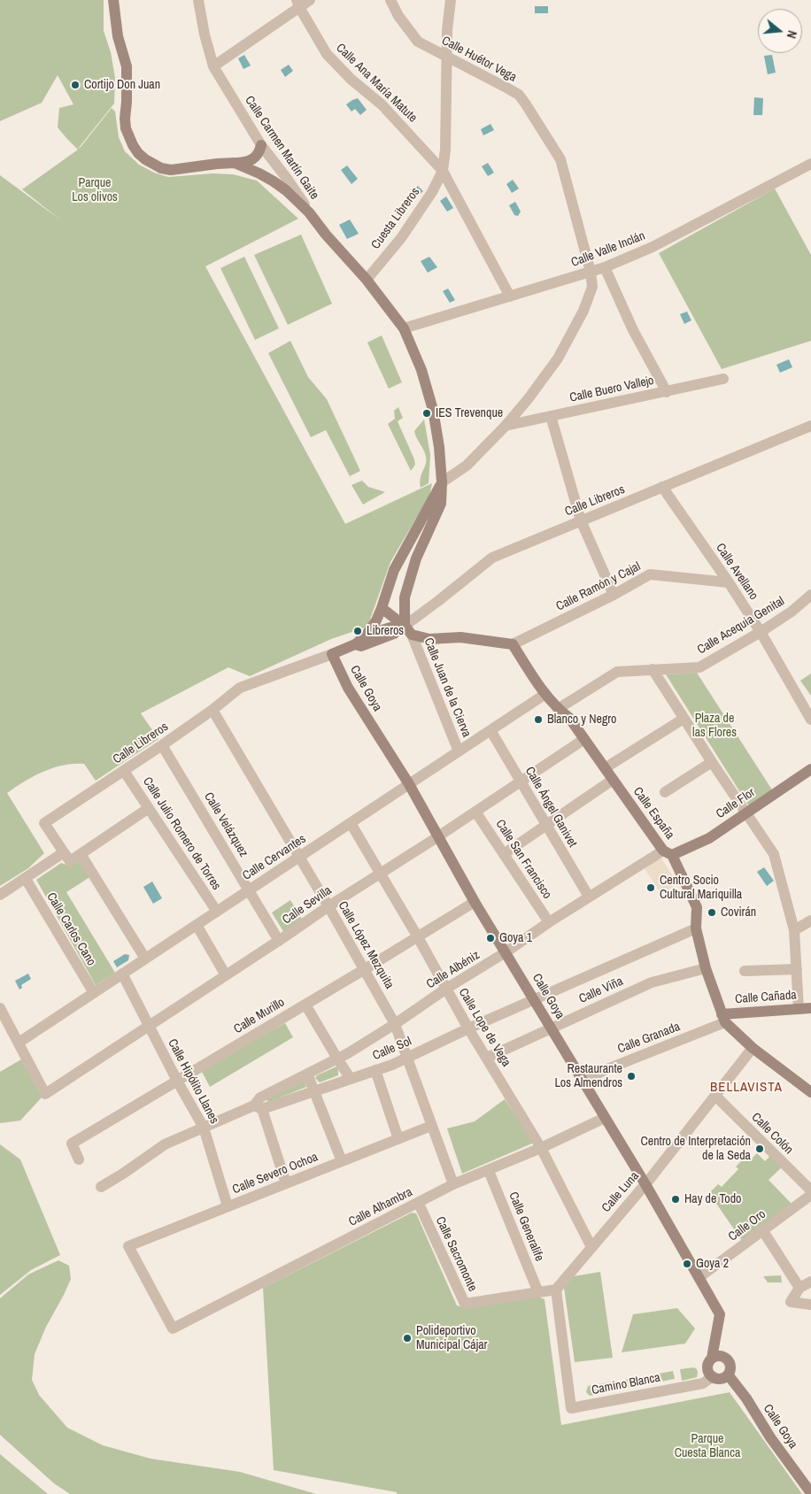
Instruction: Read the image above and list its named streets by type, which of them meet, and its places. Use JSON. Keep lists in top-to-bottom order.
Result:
{
  "streets": {
    "street": [
      "Calle Huétor Vega",
      "Calle Ana María Matute",
      "Calle Carmen Martín Gaite",
      "Cuesta Libreros",
      "Calle Valle Inclán",
      "Calle Buero Vallejo",
      "Calle Libreros",
      "Calle Avellano",
      "Calle Ramón y Cajal",
      "Calle Acequia Genital",
      "Calle Juan de la Cierva",
      "Calle Goya",
      "Calle Flor",
      "Calle Ángel Ganivet",
      "Calle España",
      "Calle Velázquez",
      "Calle Julio Romero de Torres",
      "Calle Cervantes",
      "Calle San Francisco",
      "Calle Sevilla",
      "Calle Carlos Cano",
      "Calle López Mezquita",
      "Calle Albéniz",
      "Calle Viña",
      "Calle Cañada",
      "Calle Murillo",
      "Calle Lope de Vega",
      "Calle Granada",
      "Calle Sol",
      "Calle Hipólito Llanes",
      "Calle Colón",
      "Calle Severo Ochoa",
      "Calle Luna",
      "Calle Alhambra",
      "Calle Oro",
      "Calle Generalife",
      "Calle Sacromonte",
      "Camino Blanca"
    ]
  },
  "crossings": [
    ["Calle Huétor Vega", "Cuesta Libreros"],
    ["Calle Huétor Vega", "Calle Valle Inclán"],
    ["Calle Huétor Vega", "Calle Buero Vallejo"],
    ["Calle Ana María Matute", "Cuesta Libreros"],
    ["Calle Ana María Matute", "Calle Valle Inclán"],
    ["Calle Libreros", "Calle Avellano"],
    ["Calle Libreros", "Calle Goya"],
    ["Calle Libreros", "Calle Velázquez"],
    ["Calle Libreros", "Calle Julio Romero de Torres"],
    ["Calle Libreros", "Calle López Mezquita"],
    ["Calle Avellano", "Calle Ramón y Cajal"],
    ["Calle Avellano", "Calle Acequia Genital"],
    ["Calle Ramón y Cajal", "Calle España"],
    ["Calle Acequia Genital", "Calle España"],
    ["Calle Juan de la Cierva", "Calle Cervantes"],
    ["Calle Goya", "Calle Cervantes"],
    ["Calle Goya", "Calle Sevilla"],
    ["Calle Goya", "Calle Albéniz"],
    ["Calle Goya", "Calle Viña"],
    ["Calle Goya", "Calle Murillo"],
    ["Calle Goya", "Calle Granada"],
    ["Calle Goya", "Calle Sol"],
    ["Calle Goya", "Calle Luna"],
    ["Calle Goya", "Calle Alhambra"],
    ["Calle Goya", "Calle Oro"],
    ["Calle Goya", "Camino Blanca"],
    ["Calle Flor", "Calle España"],
    ["Calle Flor", "Calle Albéniz"],
    ["Calle Ángel Ganivet", "Calle Cervantes"],
    ["Calle Ángel Ganivet", "Calle Sevilla"],
    ["Calle Ángel Ganivet", "Calle Albéniz"],
    ["Calle España", "Calle Cervantes"],
    ["Calle España", "Calle Sevilla"],
    ["Calle España", "Calle Albéniz"],
    ["Calle España", "Calle Viña"],
    ["Calle España", "Calle Cañada"],
    ["Calle España", "Calle Granada"],
    ["Calle España", "Calle Sol"],
    ["Calle España", "Calle Luna"],
    ["Calle Velázquez", "Calle Cervantes"],
    ["Calle Velázquez", "Calle Sevilla"],
    ["Calle Julio Romero de Torres", "Calle Cervantes"],
    ["Calle Cervantes", "Calle Sevilla"],
    ["Calle Cervantes", "Calle Carlos Cano"],
    ["Calle Cervantes", "Calle López Mezquita"],
    ["Calle Cervantes", "Calle Lope de Vega"],
    ["Calle Cervantes", "Calle Hipólito Llanes"],
    ["Calle San Francisco", "Calle Sevilla"],
    ["Calle San Francisco", "Calle Albéniz"],
    ["Calle Sevilla", "Calle López Mezquita"],
    ["Calle Sevilla", "Calle Lope de Vega"],
    ["Calle Sevilla", "Calle Hipólito Llanes"],
    ["Calle López Mezquita", "Calle Albéniz"],
    ["Calle López Mezquita", "Calle Murillo"],
    ["Calle López Mezquita", "Calle Sol"],
    ["Calle López Mezquita", "Calle Severo Ochoa"],
    ["Calle López Mezquita", "Calle Alhambra"],
    ["Calle Albéniz", "Calle Lope de Vega"],
    ["Calle Albéniz", "Calle Sol"],
    ["Calle Viña", "Calle Lope de Vega"],
    ["Calle Cañada", "Calle Granada"],
    ["Calle Murillo", "Calle Lope de Vega"],
    ["Calle Murillo", "Calle Hipólito Llanes"],
    ["Calle Lope de Vega", "Calle Sol"],
    ["Calle Lope de Vega", "Calle Luna"],
    ["Calle Lope de Vega", "Calle Alhambra"],
    ["Calle Sol", "Calle Hipólito Llanes"],
    ["Calle Hipólito Llanes", "Calle Severo Ochoa"],
    ["Calle Colón", "Calle Luna"],
    ["Calle Severo Ochoa", "Calle Alhambra"],
    ["Calle Luna", "Calle Sacromonte"],
    ["Calle Luna", "Camino Blanca"],
    ["Calle Alhambra", "Calle Generalife"],
    ["Calle Alhambra", "Calle Sacromonte"],
    ["Calle Generalife", "Calle Sacromonte"],
    ["Calle Sacromonte", "Camino Blanca"]
  ],
  "districts": ["BELLAVISTA"],
  "parks": ["Parque Los olivos", "Plaza de las Flores", "Parque Cuesta Blanca"],
  "places": [
    "Cortijo Don Juan",
    "IES Trevenque",
    "Libreros",
    "Blanco y Negro",
    "Centro Socio Cultural Mariquilla",
    "Covirán",
    "Goya 1",
    "Restaurante Los Almendros",
    "Centro de Interpretación de la Seda",
    "Hay de Todo",
    "Goya 2",
    "Polideportivo Municipal Cájar"
  ],
  "north": "right"
}
